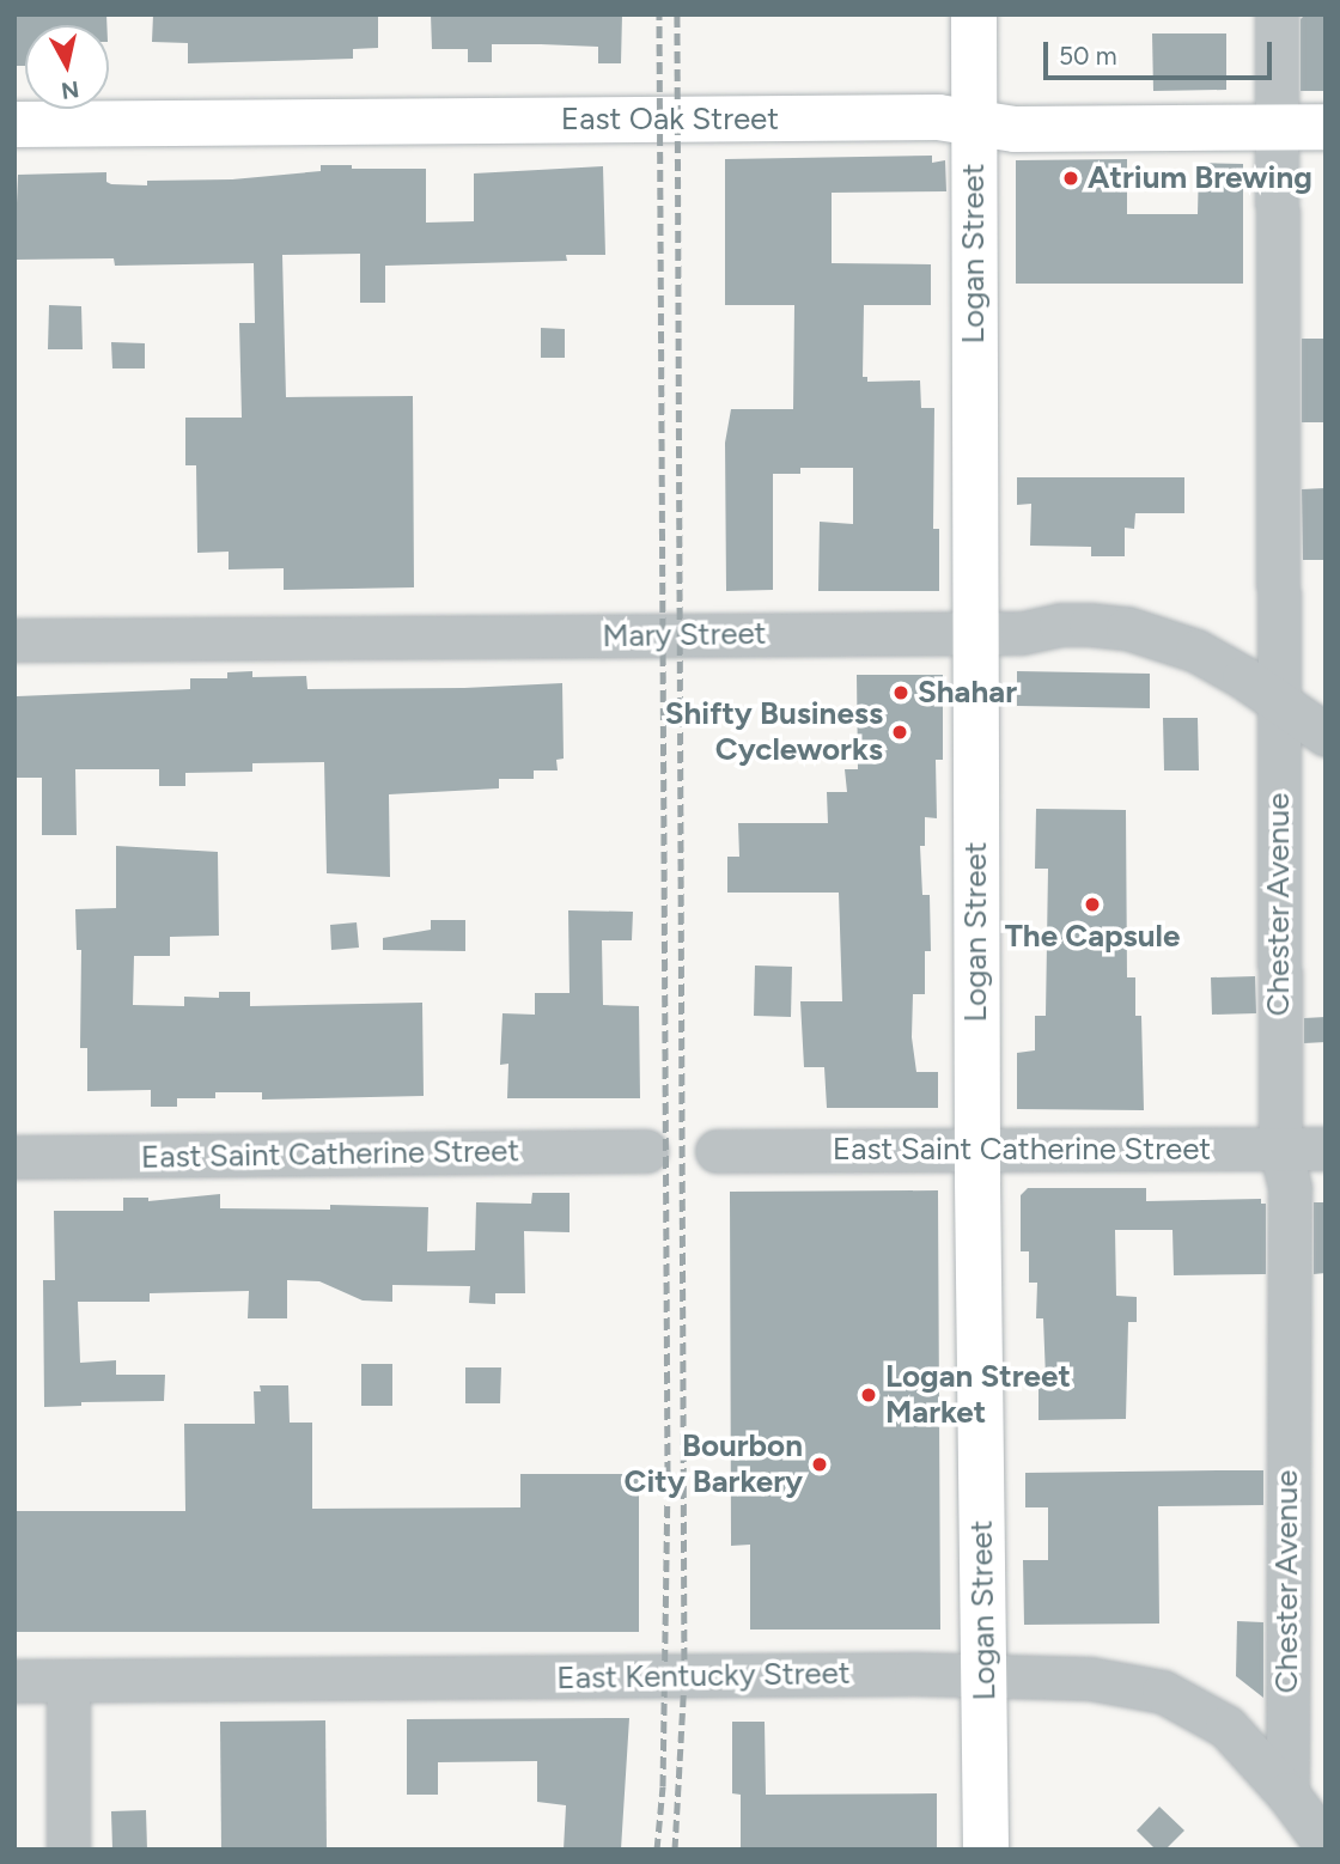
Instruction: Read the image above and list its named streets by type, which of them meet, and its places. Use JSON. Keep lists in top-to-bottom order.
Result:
{
  "streets": {
    "main road": ["East Oak Street", "Logan Street"],
    "street": [
      "Mary Street",
      "Chester Avenue",
      "East Saint Catherine Street",
      "East Kentucky Street"
    ]
  },
  "crossings": [
    ["East Oak Street", "Logan Street"],
    ["East Oak Street", "Chester Avenue"],
    ["Logan Street", "Mary Street"],
    ["Logan Street", "East Saint Catherine Street"],
    ["Logan Street", "East Kentucky Street"],
    ["Mary Street", "Chester Avenue"],
    ["Chester Avenue", "East Saint Catherine Street"],
    ["Chester Avenue", "East Kentucky Street"]
  ],
  "places": [
    "Atrium Brewing",
    "Shahar",
    "Shifty Business Cycleworks",
    "The Capsule",
    "Logan Street Market",
    "Bourbon City Barkery"
  ],
  "scale_bar": "50 m",
  "north": "bottom"
}
